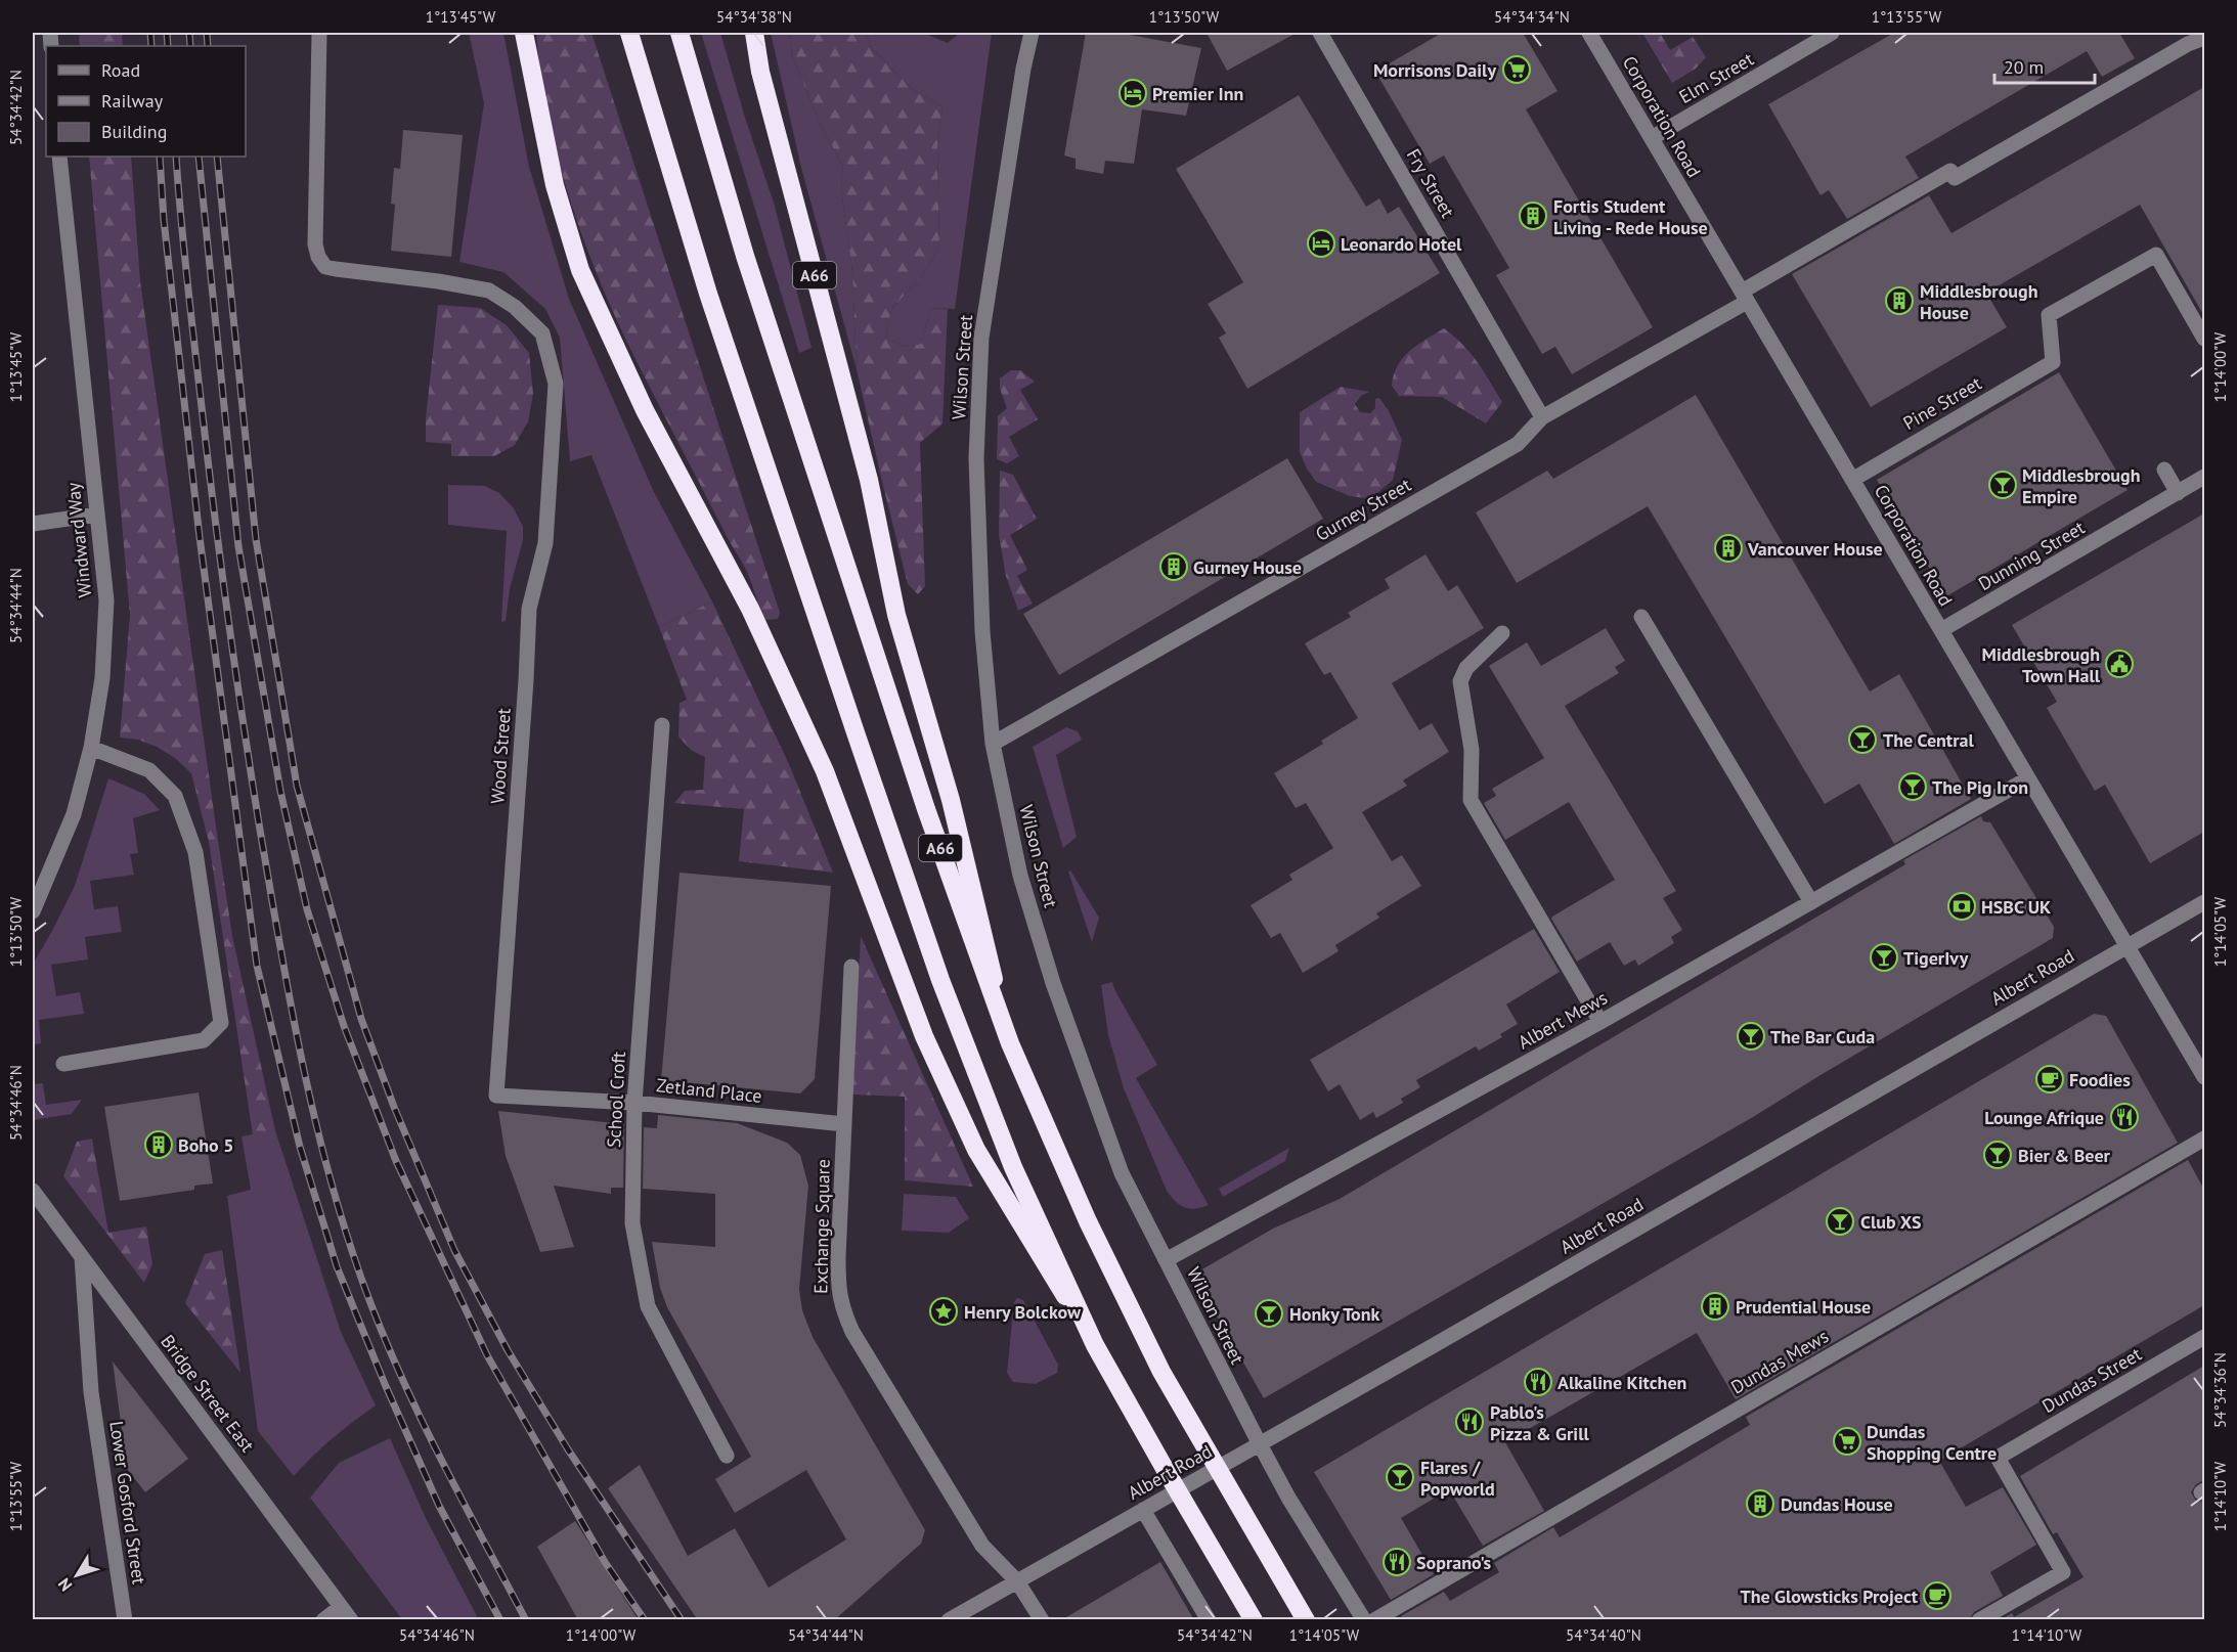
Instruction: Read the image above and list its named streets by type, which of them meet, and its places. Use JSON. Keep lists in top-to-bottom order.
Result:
{
  "streets": {
    "highway": ["A66"],
    "street": [
      "Elm Street",
      "Corporation Road",
      "Fry Street",
      "Wilson Street",
      "Pine Street",
      "Gurney Street",
      "Windward Way",
      "Dunning Street",
      "Wood Street",
      "Albert Road",
      "Albert Mews",
      "Zetland Place",
      "School Croft",
      "Exchange Square",
      "Dundas Mews",
      "Dundas Street",
      "Bridge Street East",
      "Lower Gosford Street"
    ]
  },
  "crossings": [
    ["Elm Street", "Corporation Road"],
    ["Corporation Road", "Pine Street"],
    ["Corporation Road", "Gurney Street"],
    ["Corporation Road", "Dunning Street"],
    ["Corporation Road", "Albert Road"],
    ["Corporation Road", "Albert Mews"],
    ["Fry Street", "Gurney Street"],
    ["Wilson Street", "Gurney Street"],
    ["Wilson Street", "Albert Road"],
    ["Wilson Street", "Albert Mews"],
    ["Wood Street", "Zetland Place"],
    ["Albert Road", "Exchange Square"],
    ["Zetland Place", "School Croft"],
    ["Zetland Place", "Exchange Square"],
    ["Bridge Street East", "Lower Gosford Street"]
  ],
  "places": {
    "supermarket": ["Morrisons Daily", "Dundas Shopping Centre"],
    "hotel": ["Premier Inn", "Leonardo Hotel"],
    "building": [
      "Fortis Student Living - Rede House",
      "Middlesbrough House",
      "Vancouver House",
      "Gurney House",
      "Boho 5",
      "Prudential House",
      "Dundas House"
    ],
    "bar": [
      "Middlesbrough Empire",
      "The Central",
      "The Pig Iron",
      "TigerIvy",
      "The Bar Cuda",
      "Bier & Beer",
      "Club XS",
      "Honky Tonk",
      "Flares / Popworld"
    ],
    "public building": ["Middlesbrough Town Hall"],
    "bank": ["HSBC UK"],
    "cafe": ["Foodies", "The Glowsticks Project"],
    "restaurant": [
      "Lounge Afrique",
      "Alkaline Kitchen",
      "Pablo's Pizza & Grill",
      "Soprano's"
    ],
    "place": ["Henry Bolckow"]
  },
  "legend": ["Road", "Railway", "Building"],
  "scale_bar": "20 m",
  "north": "bottom left",
  "coordinates": [
    "1°13'45\"W",
    "54°34'38\"N",
    "1°13'50\"W",
    "54°34'34\"N",
    "1°13'55\"W",
    "54°34'42\"N",
    "1°14'00\"W",
    "54°34'44\"N",
    "1°14'05\"W",
    "54°34'46\"N",
    "54°34'36\"N",
    "1°14'10\"W",
    "54°34'40\"N"
  ]
}
